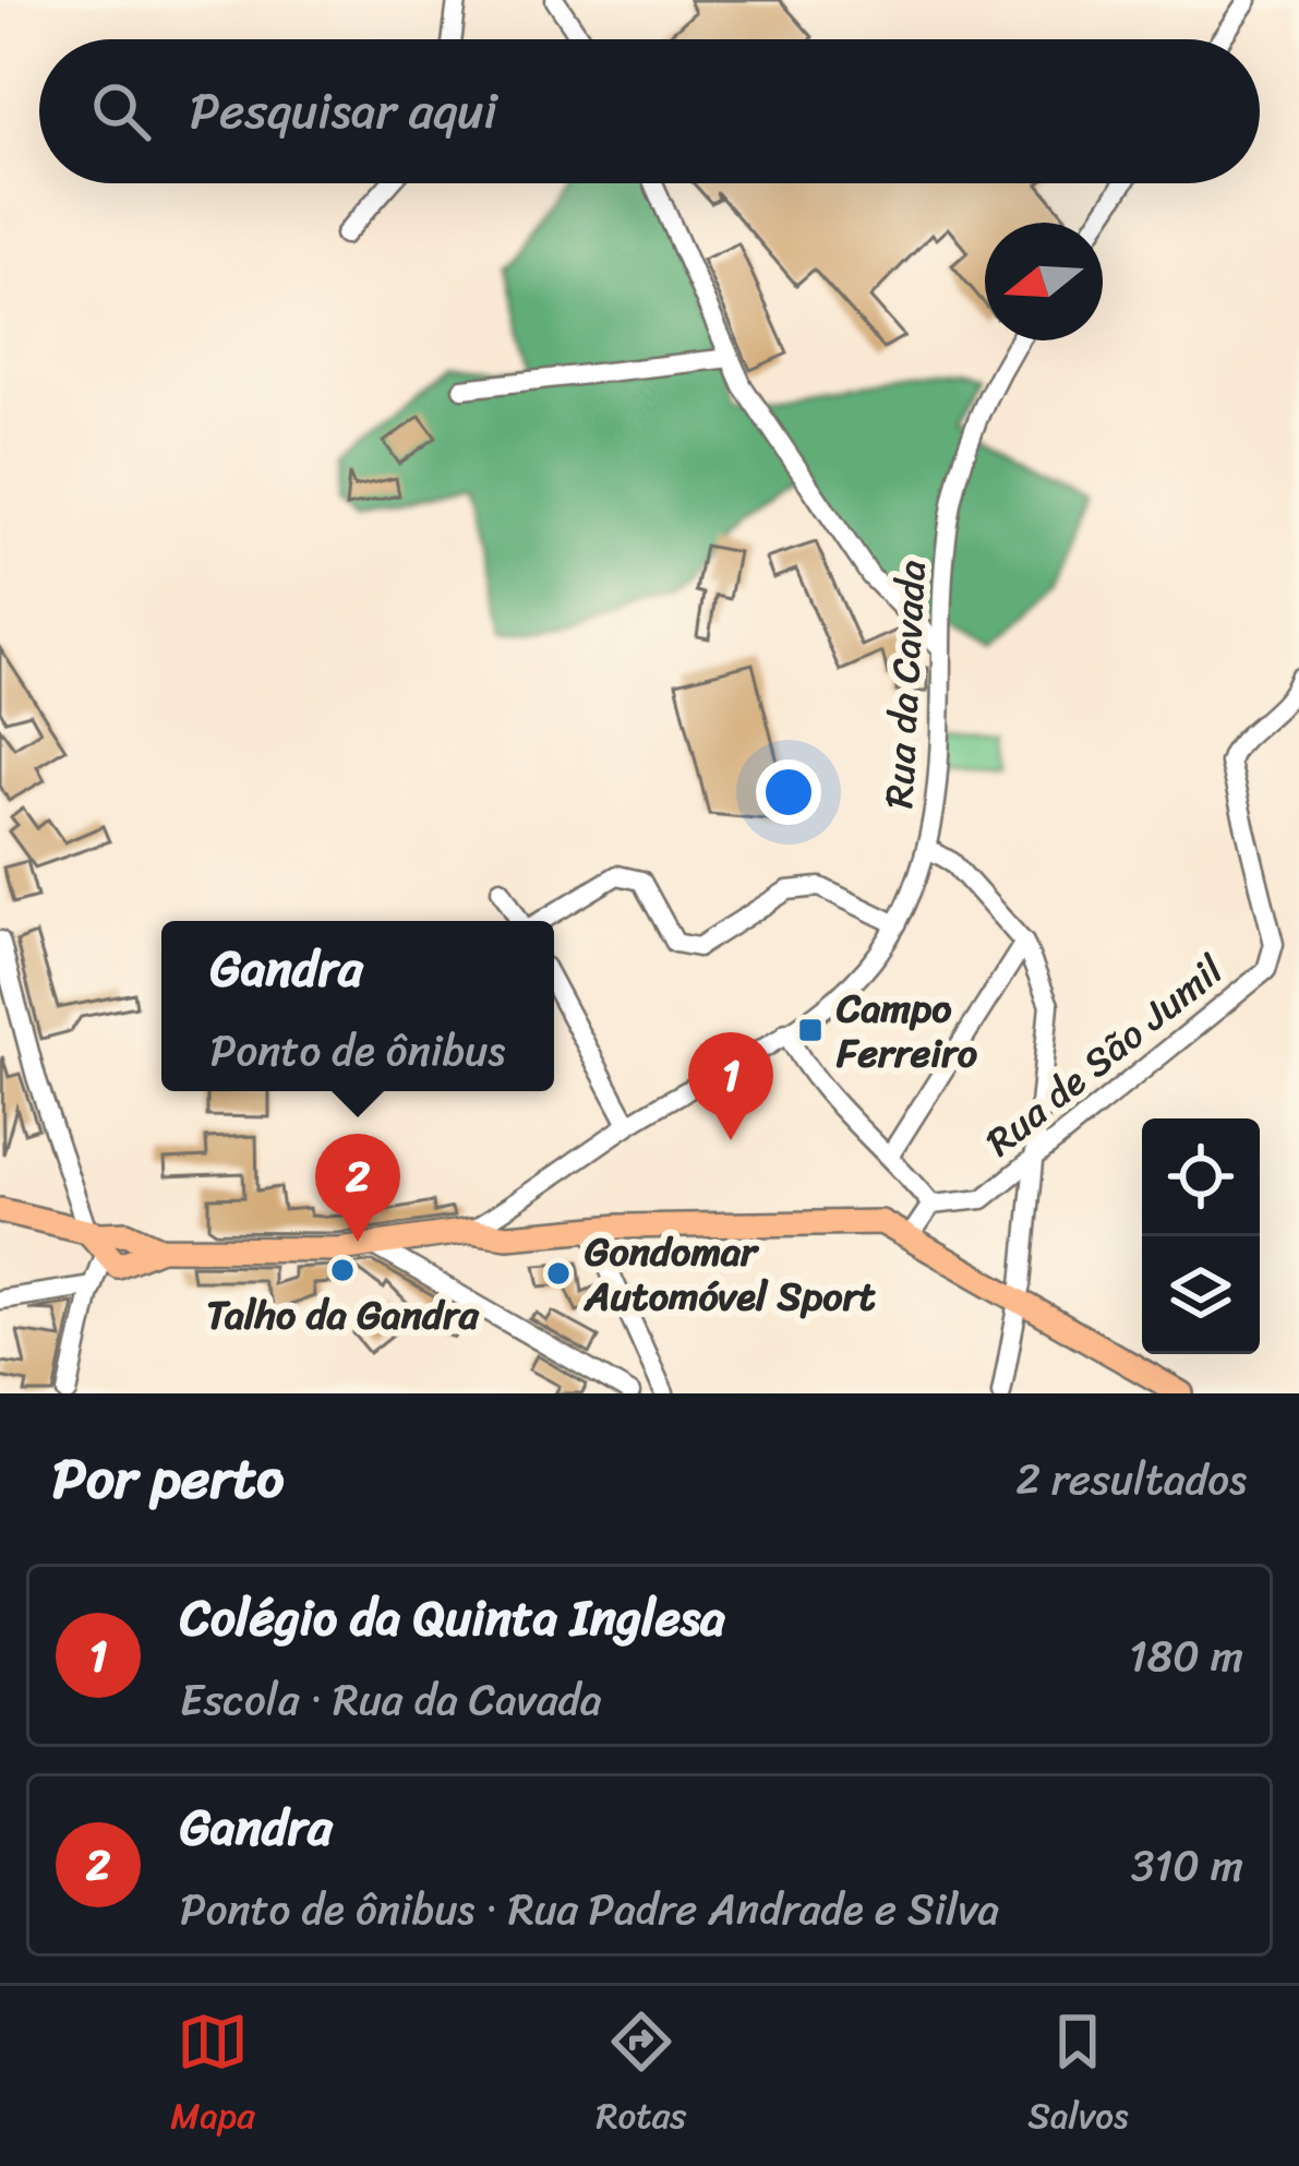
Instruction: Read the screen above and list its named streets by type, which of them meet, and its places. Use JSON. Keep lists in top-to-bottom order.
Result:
{
  "streets": {
    "street": ["Rua da Cavada", "Rua de São Jumil"]
  },
  "places": {
    "transit": ["Campo Ferreiro"],
    "other": ["Talho da Gandra", "Gondomar Automóvel Sport"]
  },
  "north": "left",
  "page": {
    "search": "Pesquisar aqui",
    "popup": ["Gandra", "Ponto de ônibus"],
    "pins": ["1", "2"],
    "heading": ["Por perto", "2 resultados"],
    "list": [
      {
        "mark": "1",
        "name": "Colégio da Quinta Inglesa",
        "note": "Escola · Rua da Cavada",
        "value": "180 m"
      },
      {
        "mark": "2",
        "name": "Gandra",
        "note": "Ponto de ônibus · Rua Padre Andrade e Silva",
        "value": "310 m"
      }
    ],
    "nav": ["Mapa", "Rotas", "Salvos"]
  }
}
